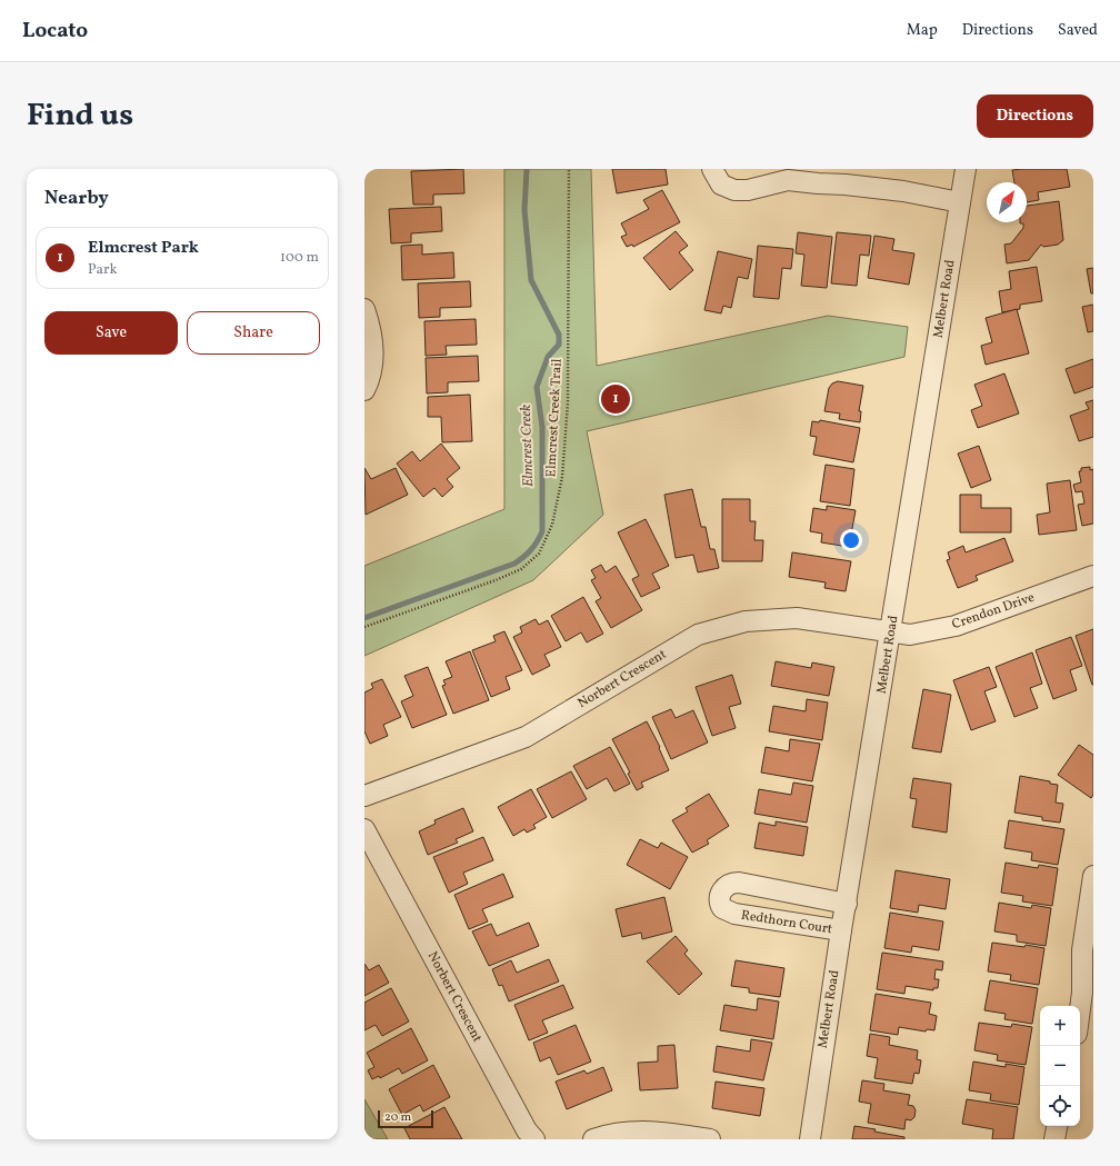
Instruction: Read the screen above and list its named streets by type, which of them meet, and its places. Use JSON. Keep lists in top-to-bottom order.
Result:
{
  "streets": {
    "street": [
      "Melbert Road",
      "Crendon Drive",
      "Norbert Crescent",
      "Redthorn Court"
    ],
    "path": ["Elmcrest Creek Trail"]
  },
  "crossings": [
    ["Melbert Road", "Crendon Drive"],
    ["Melbert Road", "Norbert Crescent"],
    ["Melbert Road", "Redthorn Court"],
    ["Crendon Drive", "Norbert Crescent"]
  ],
  "water": ["Elmcrest Creek"],
  "scale_bar": "20 m",
  "north": "top right",
  "page": {
    "header": "Locato",
    "nav": ["Map", "Directions", "Saved"],
    "title": "Find us",
    "buttons": [
      "Directions",
      ["Save", "Share"]
    ],
    "heading": "Nearby",
    "list": [
      {
        "mark": "1",
        "name": "Elmcrest Park",
        "note": "Park",
        "value": "100 m"
      }
    ],
    "pins": "1",
    "map_buttons": ["+", "−"],
    "scale": "20 m"
  }
}
